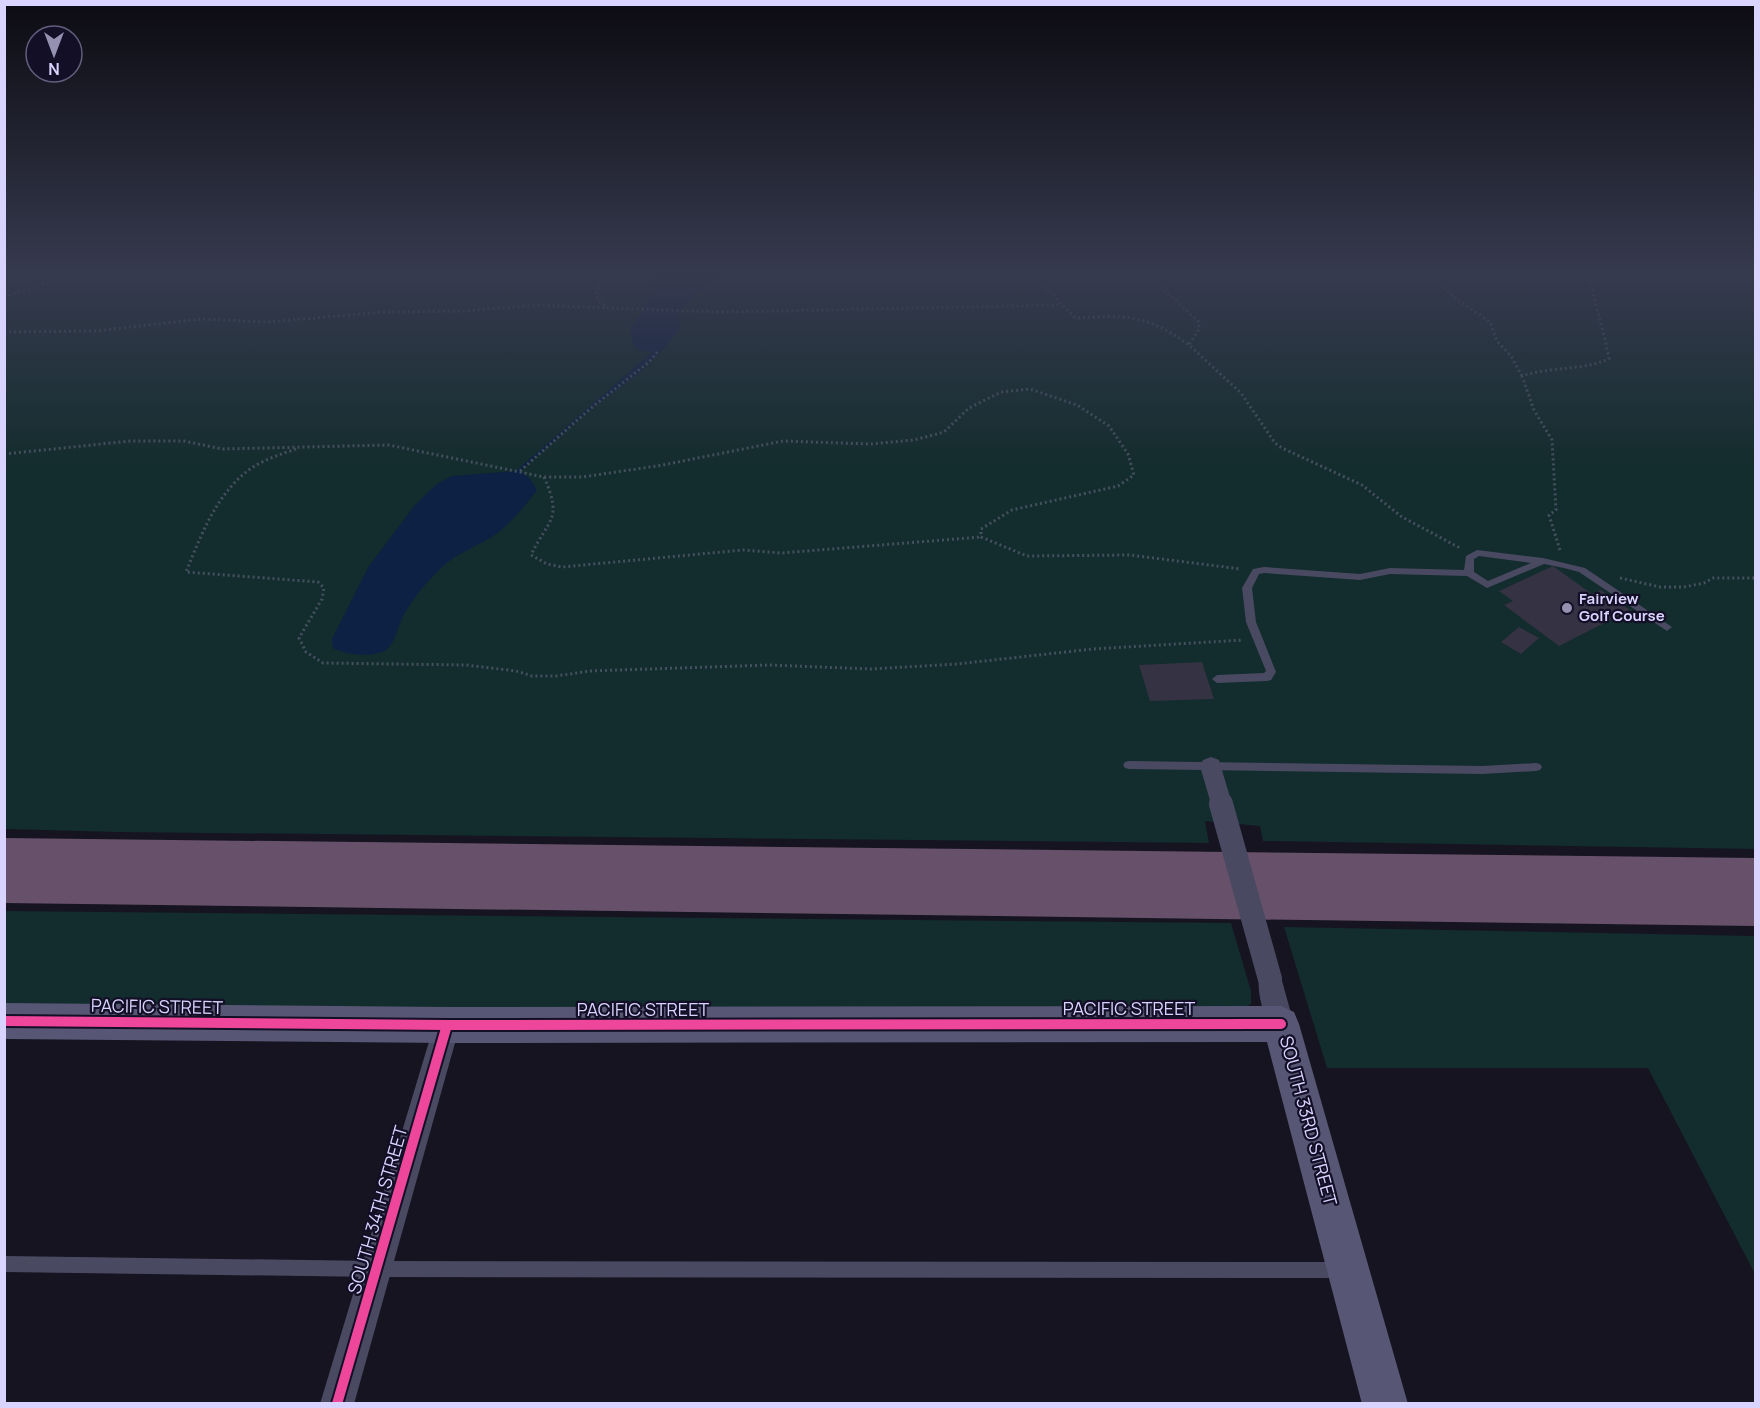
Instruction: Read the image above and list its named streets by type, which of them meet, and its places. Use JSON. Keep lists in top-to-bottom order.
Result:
{
  "streets": {
    "street": ["PACIFIC STREET", "SOUTH 33RD STREET", "SOUTH 34TH STREET"]
  },
  "crossings": [
    ["PACIFIC STREET", "SOUTH 33RD STREET"],
    ["PACIFIC STREET", "SOUTH 34TH STREET"]
  ],
  "places": ["Fairview Golf Course"],
  "north": "bottom"
}
